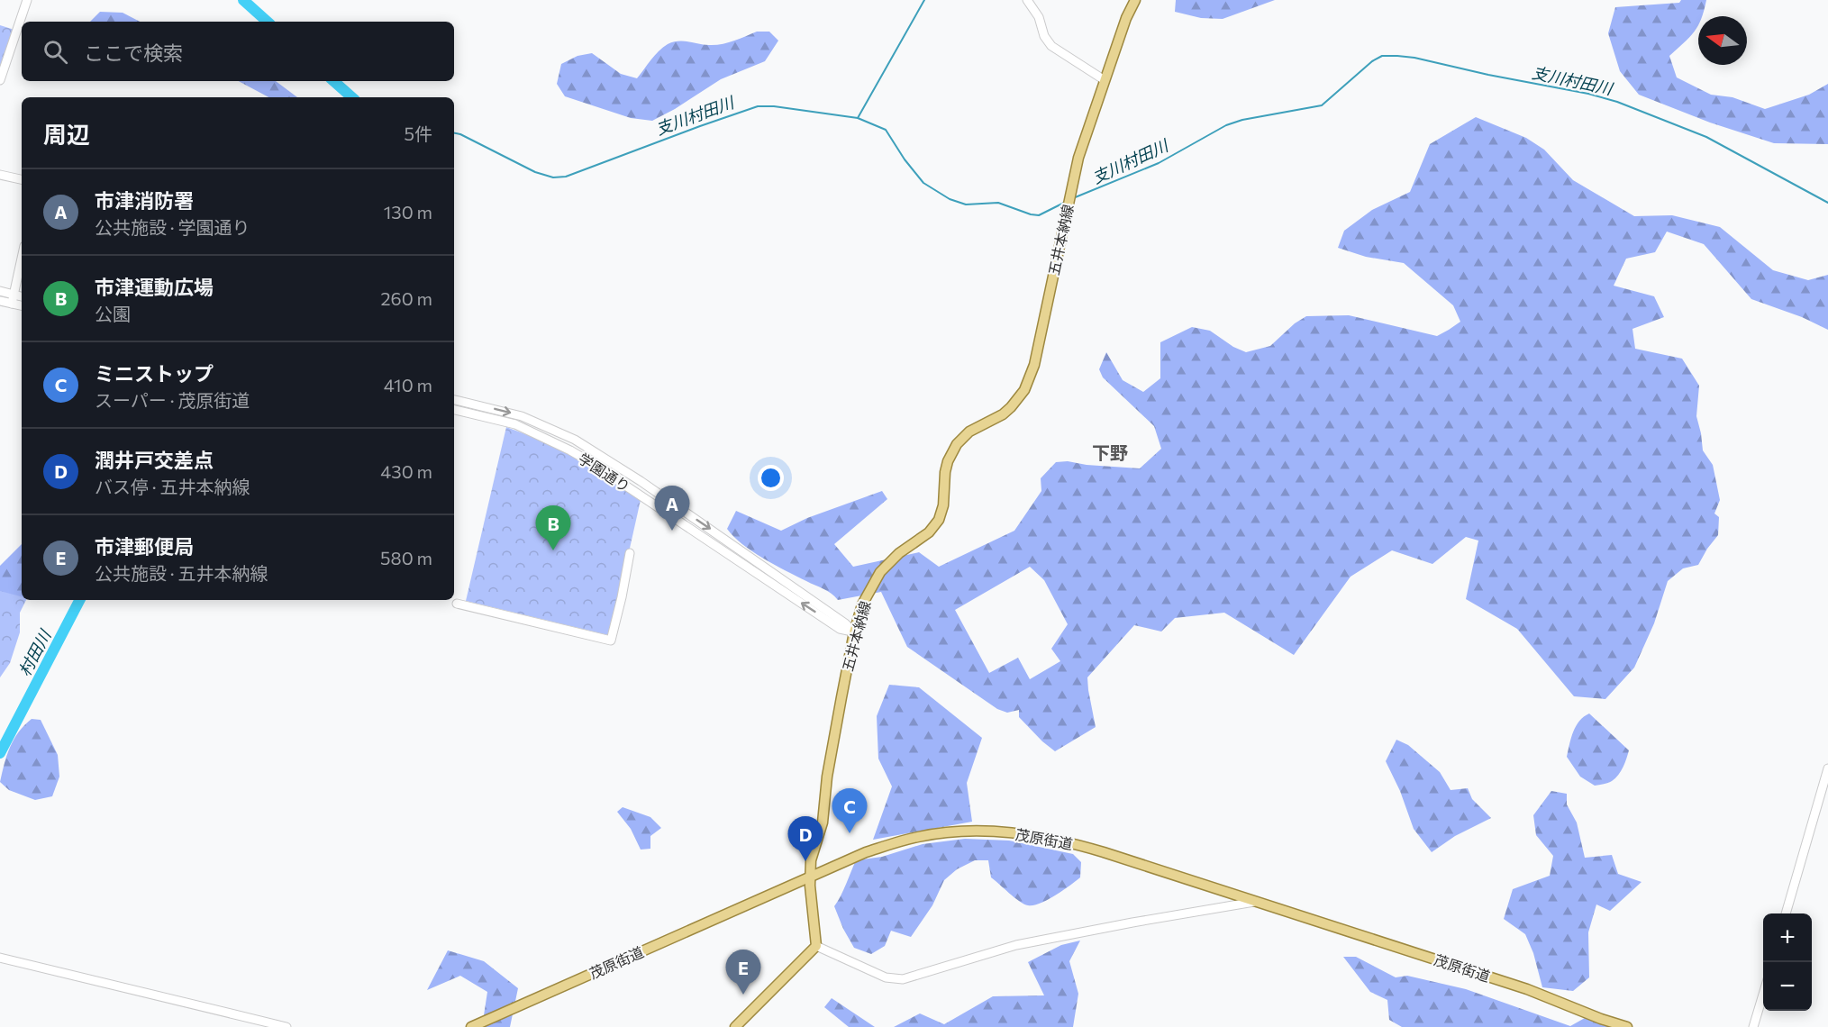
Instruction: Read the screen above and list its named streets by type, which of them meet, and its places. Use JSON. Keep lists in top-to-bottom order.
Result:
{
  "streets": {
    "main road": ["五井本納線", "茂原街道"],
    "street": ["学園通り"]
  },
  "crossings": [
    ["五井本納線", "学園通り"],
    ["五井本納線", "茂原街道"]
  ],
  "districts": ["下野"],
  "water": ["支川村田川", "村田川"],
  "north": "left",
  "page": {
    "search": "ここで検索",
    "heading": ["周辺", "5件"],
    "list": [
      {
        "mark": "A",
        "name": "市津消防署",
        "note": "公共施設 · 学園通り",
        "value": "130 m"
      },
      {
        "mark": "B",
        "name": "市津運動広場",
        "note": "公園",
        "value": "260 m"
      },
      {
        "mark": "C",
        "name": "ミニストップ",
        "note": "スーパー · 茂原街道",
        "value": "410 m"
      },
      {
        "mark": "D",
        "name": "潤井戸交差点",
        "note": "バス停 · 五井本納線",
        "value": "430 m"
      },
      {
        "mark": "E",
        "name": "市津郵便局",
        "note": "公共施設 · 五井本納線",
        "value": "580 m"
      }
    ],
    "pins": [
      "A",
      "B",
      "C",
      "D",
      "E"
    ],
    "map_buttons": ["+", "−"]
  }
}
